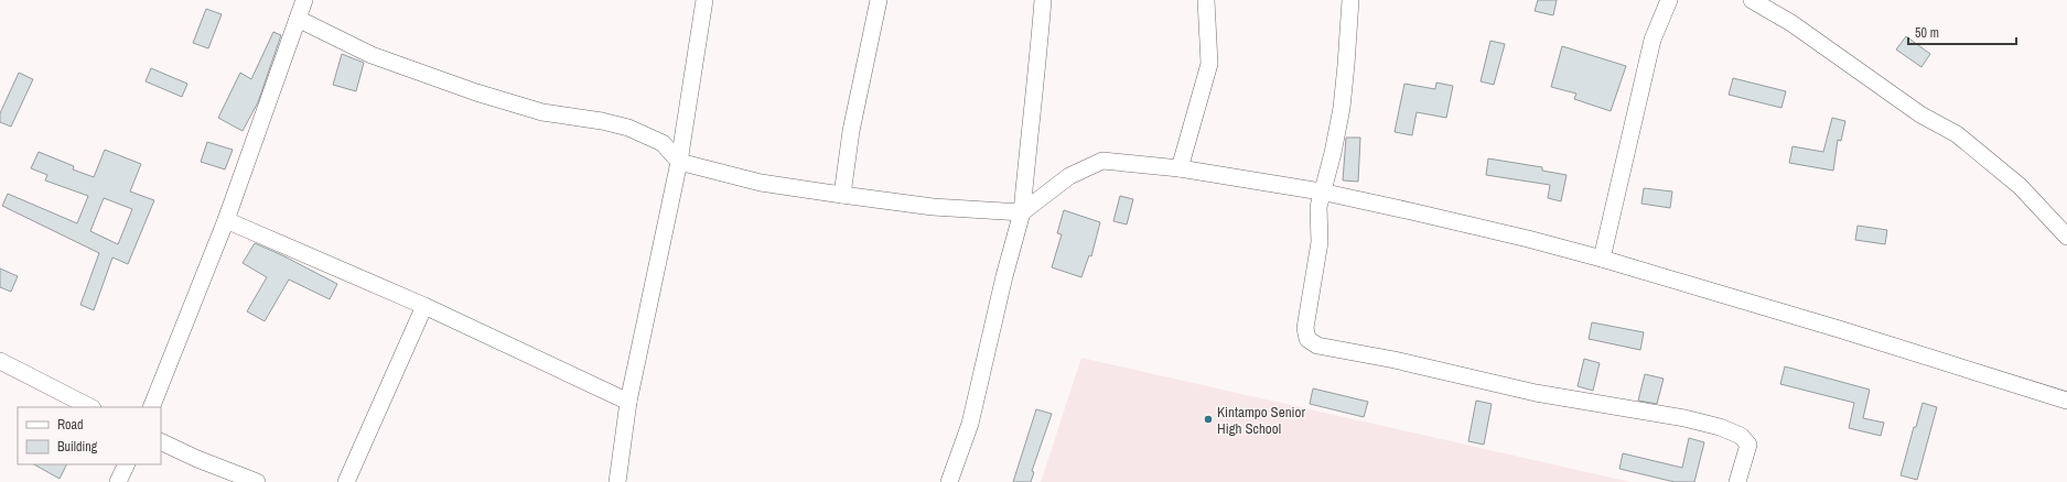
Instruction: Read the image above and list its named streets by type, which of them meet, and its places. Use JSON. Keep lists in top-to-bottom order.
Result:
{
  "places": ["Kintampo Senior High School"],
  "legend": ["Road", "Building"],
  "scale_bar": "50 m"
}
